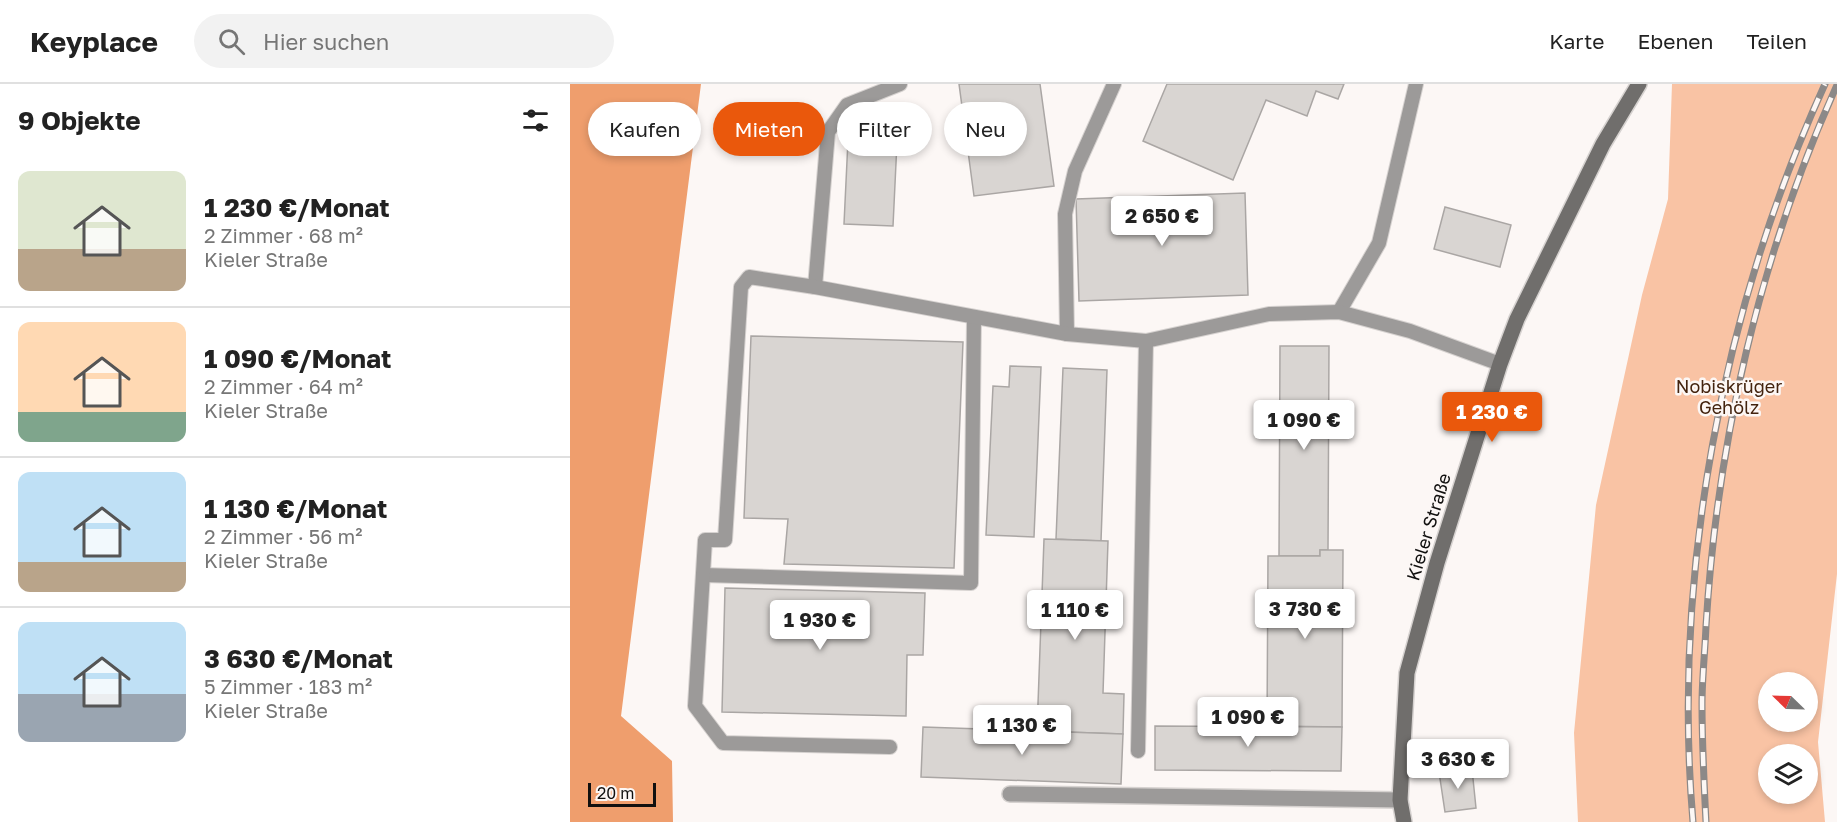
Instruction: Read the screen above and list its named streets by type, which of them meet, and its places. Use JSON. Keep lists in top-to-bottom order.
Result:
{
  "streets": {
    "main road": ["Kieler Straße"]
  },
  "parks": ["Nobiskrüger Gehölz"],
  "scale_bar": "20 m",
  "north": "top left",
  "page": {
    "header": "Keyplace",
    "search": "Hier suchen",
    "nav": ["Karte", "Ebenen", "Teilen"],
    "heading": "9 Objekte",
    "chip": [
      "Kaufen",
      "Mieten",
      "Filter",
      "Neu"
    ],
    "list": [
      {
        "name": "1 230 €/Monat",
        "note": "2 Zimmer · 68 m² · Kieler Straße"
      },
      {
        "name": "1 090 €/Monat",
        "note": "2 Zimmer · 64 m² · Kieler Straße"
      },
      {
        "name": "1 130 €/Monat",
        "note": "2 Zimmer · 56 m² · Kieler Straße"
      },
      {
        "name": "3 630 €/Monat",
        "note": "5 Zimmer · 183 m² · Kieler Straße"
      }
    ],
    "price": [
      "2 650 €",
      "1 230 €",
      "1 090 €",
      "3 730 €",
      "1 110 €",
      "1 930 €",
      "1 090 €",
      "1 130 €",
      "3 630 €"
    ],
    "scale": "20 m"
  }
}
